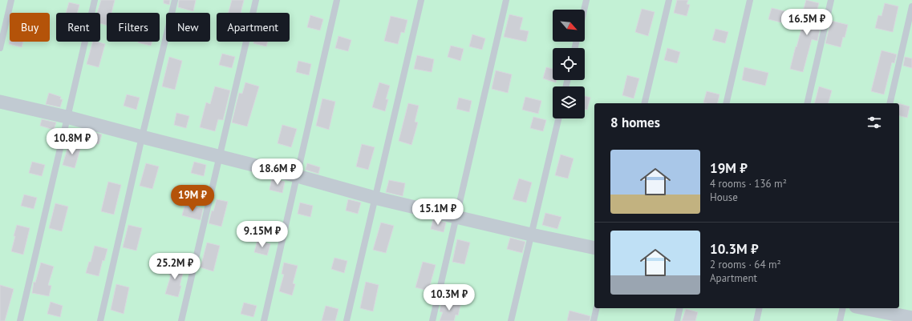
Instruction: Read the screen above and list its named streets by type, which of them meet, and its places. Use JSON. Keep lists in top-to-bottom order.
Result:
{
  "north": "bottom right",
  "page": {
    "price": [
      "16.5M ₽",
      "10.8M ₽",
      "18.6M ₽",
      "19M ₽",
      "15.1M ₽",
      "9.15M ₽",
      "25.2M ₽",
      "10.3M ₽"
    ],
    "chip": [
      "Buy",
      "Rent",
      "Filters",
      "New",
      "Apartment"
    ],
    "heading": "8 homes",
    "list": [
      {
        "name": "19M ₽",
        "note": "4 rooms · 136 m² · House"
      },
      {
        "name": "10.3M ₽",
        "note": "2 rooms · 64 m² · Apartment"
      }
    ]
  }
}
